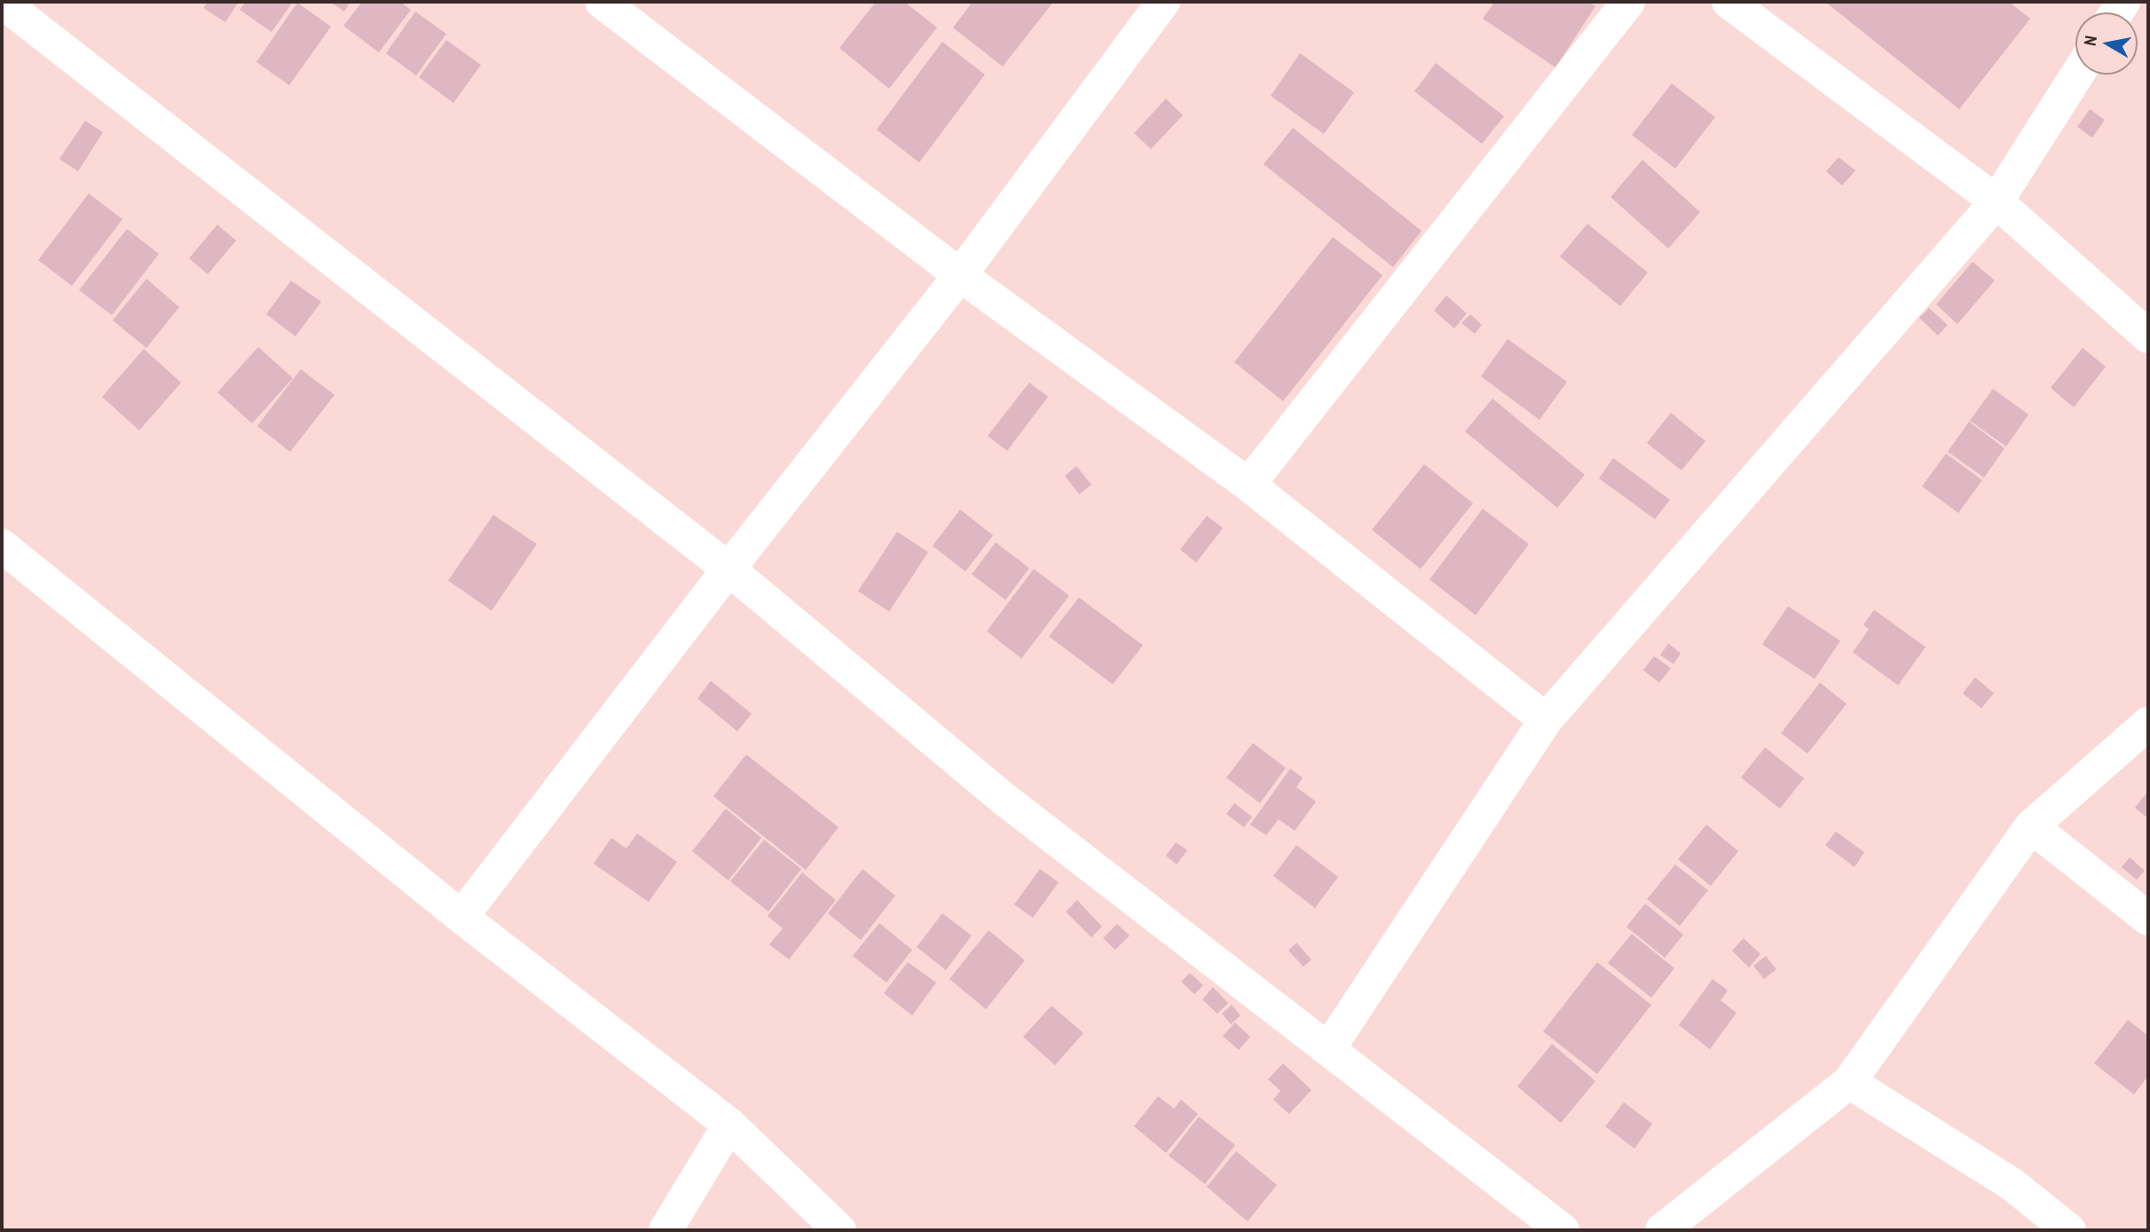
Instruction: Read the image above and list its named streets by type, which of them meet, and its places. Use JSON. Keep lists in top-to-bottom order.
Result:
{
  "north": "left"
}
